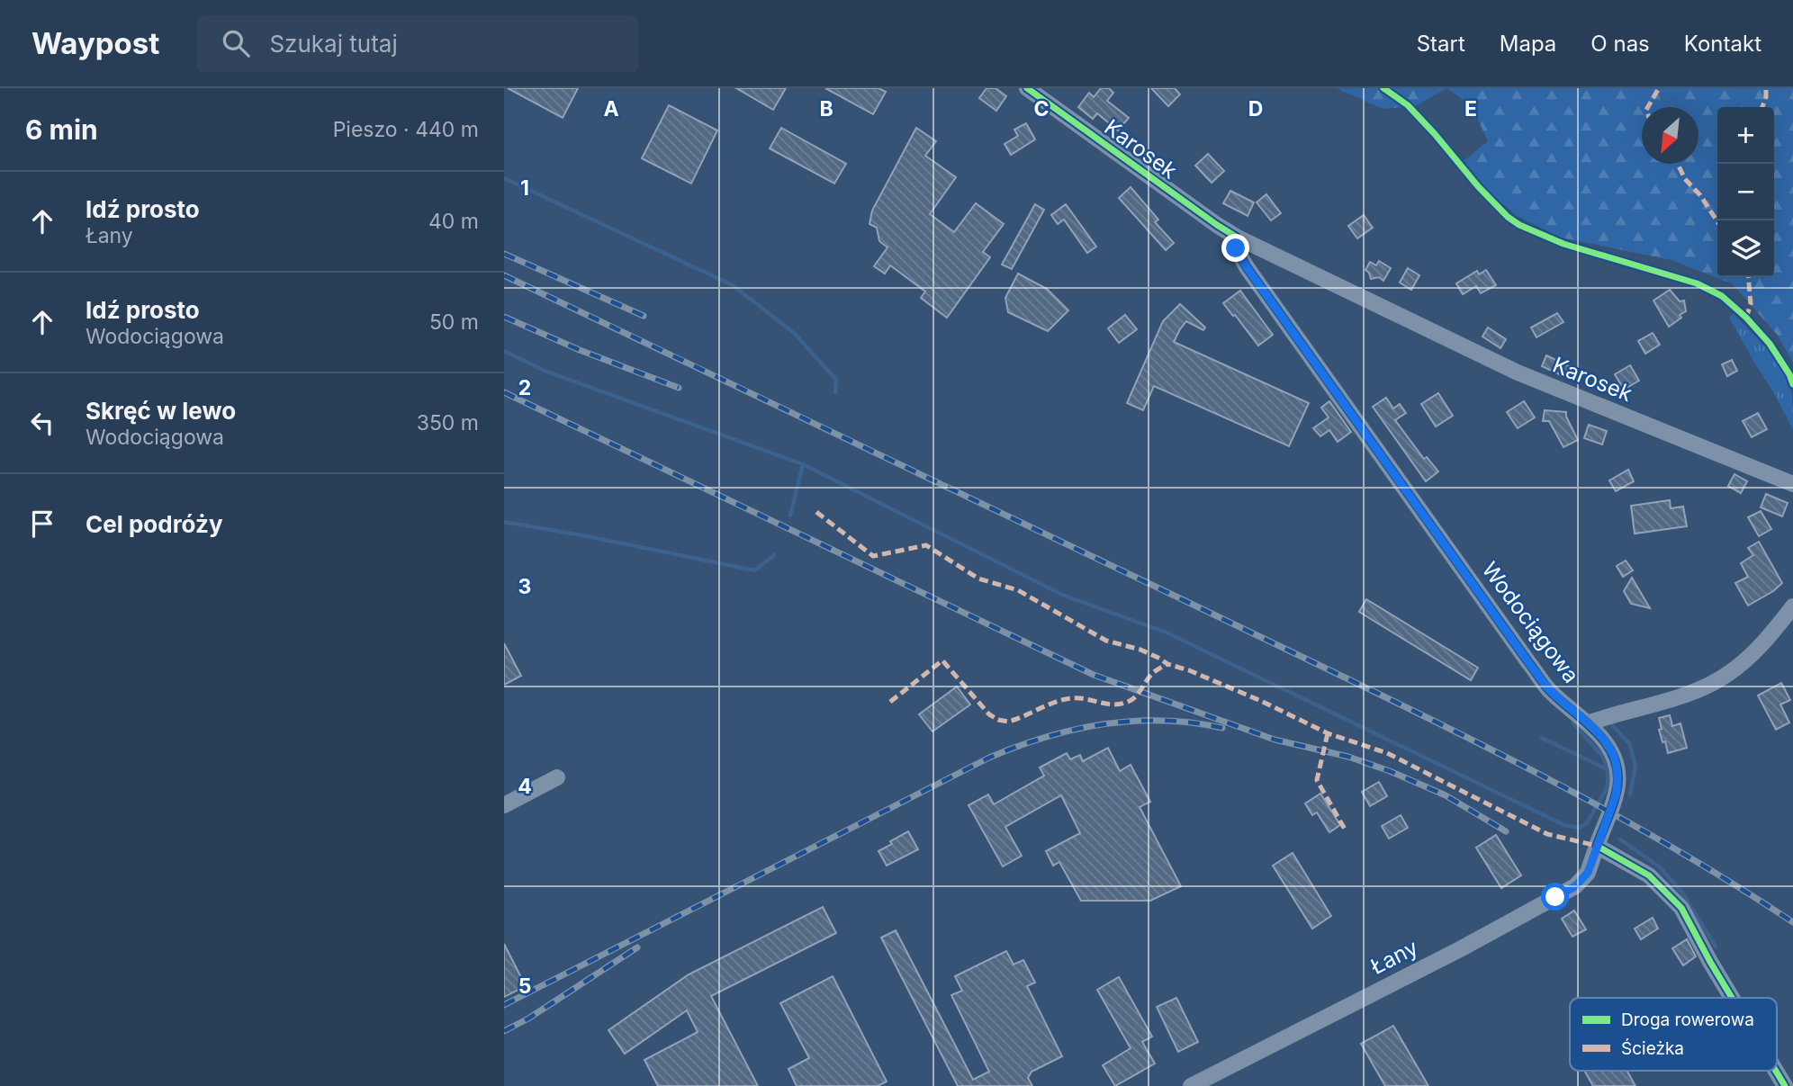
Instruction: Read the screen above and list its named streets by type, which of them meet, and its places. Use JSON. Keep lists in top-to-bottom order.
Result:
{
  "streets": {
    "street": ["Karosek", "Wodociągowa", "Łany"]
  },
  "crossings": [
    ["Karosek", "Wodociągowa"],
    ["Wodociągowa", "Łany"]
  ],
  "legend": ["Droga rowerowa", "Ścieżka"],
  "north": "bottom left",
  "page": {
    "header": "Waypost",
    "search": "Szukaj tutaj",
    "nav": [
      "Start",
      "Mapa",
      "O nas",
      "Kontakt"
    ],
    "heading": ["6 min", "Pieszo · 440 m"],
    "map_buttons": ["+", "−"],
    "list": [
      ["Idź prosto", "Łany", "40 m"],
      ["Idź prosto", "Wodociągowa", "50 m"],
      ["Skręć w lewo", "Wodociągowa", "350 m"],
      "Cel podróży"
    ]
  },
  "grid": {
    "columns": [
      "A",
      "B",
      "C",
      "D",
      "E"
    ],
    "rows": [
      "1",
      "2",
      "3",
      "4",
      "5"
    ]
  }
}
